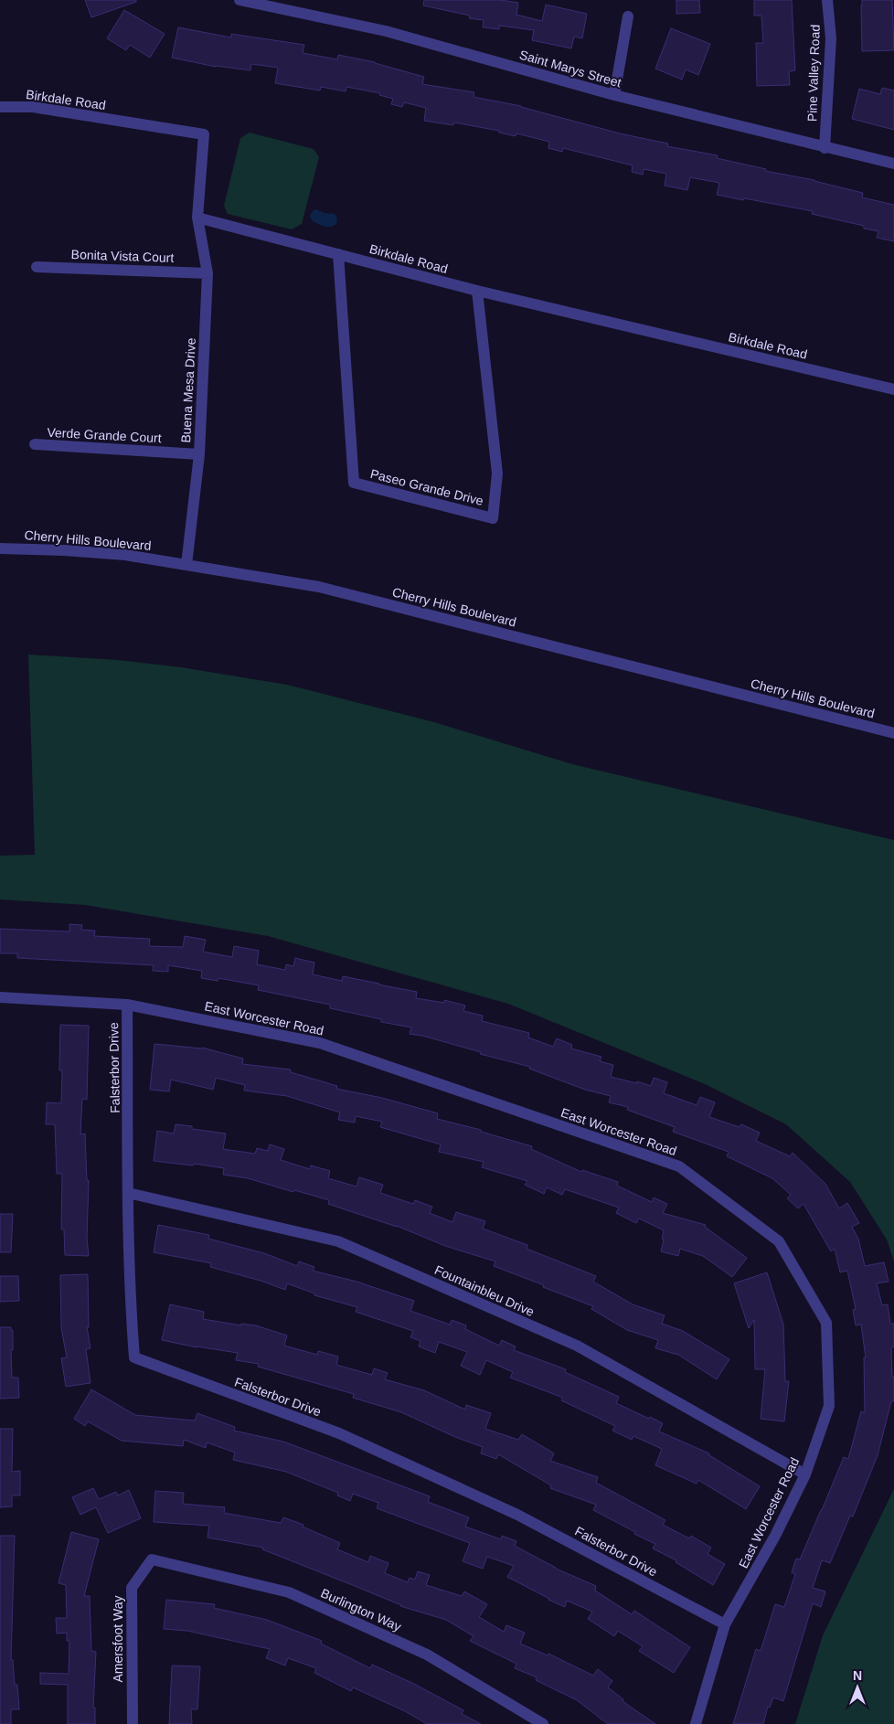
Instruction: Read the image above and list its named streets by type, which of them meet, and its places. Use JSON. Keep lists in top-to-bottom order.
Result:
{
  "streets": {
    "street": [
      "Saint Marys Street",
      "Pine Valley Road",
      "Birkdale Road",
      "Bonita Vista Court",
      "Buena Mesa Drive",
      "Verde Grande Court",
      "Paseo Grande Drive",
      "Cherry Hills Boulevard",
      "East Worcester Road",
      "Falsterbor Drive",
      "Fountainbleu Drive",
      "Burlington Way",
      "Amersfoot Way"
    ]
  },
  "crossings": [
    ["Saint Marys Street", "Pine Valley Road"],
    ["Birkdale Road", "Buena Mesa Drive"],
    ["Birkdale Road", "Paseo Grande Drive"],
    ["Bonita Vista Court", "Buena Mesa Drive"],
    ["Buena Mesa Drive", "Verde Grande Court"],
    ["Buena Mesa Drive", "Cherry Hills Boulevard"],
    ["East Worcester Road", "Falsterbor Drive"],
    ["East Worcester Road", "Fountainbleu Drive"],
    ["Falsterbor Drive", "Fountainbleu Drive"],
    ["Burlington Way", "Amersfoot Way"]
  ],
  "north": "top"
}
